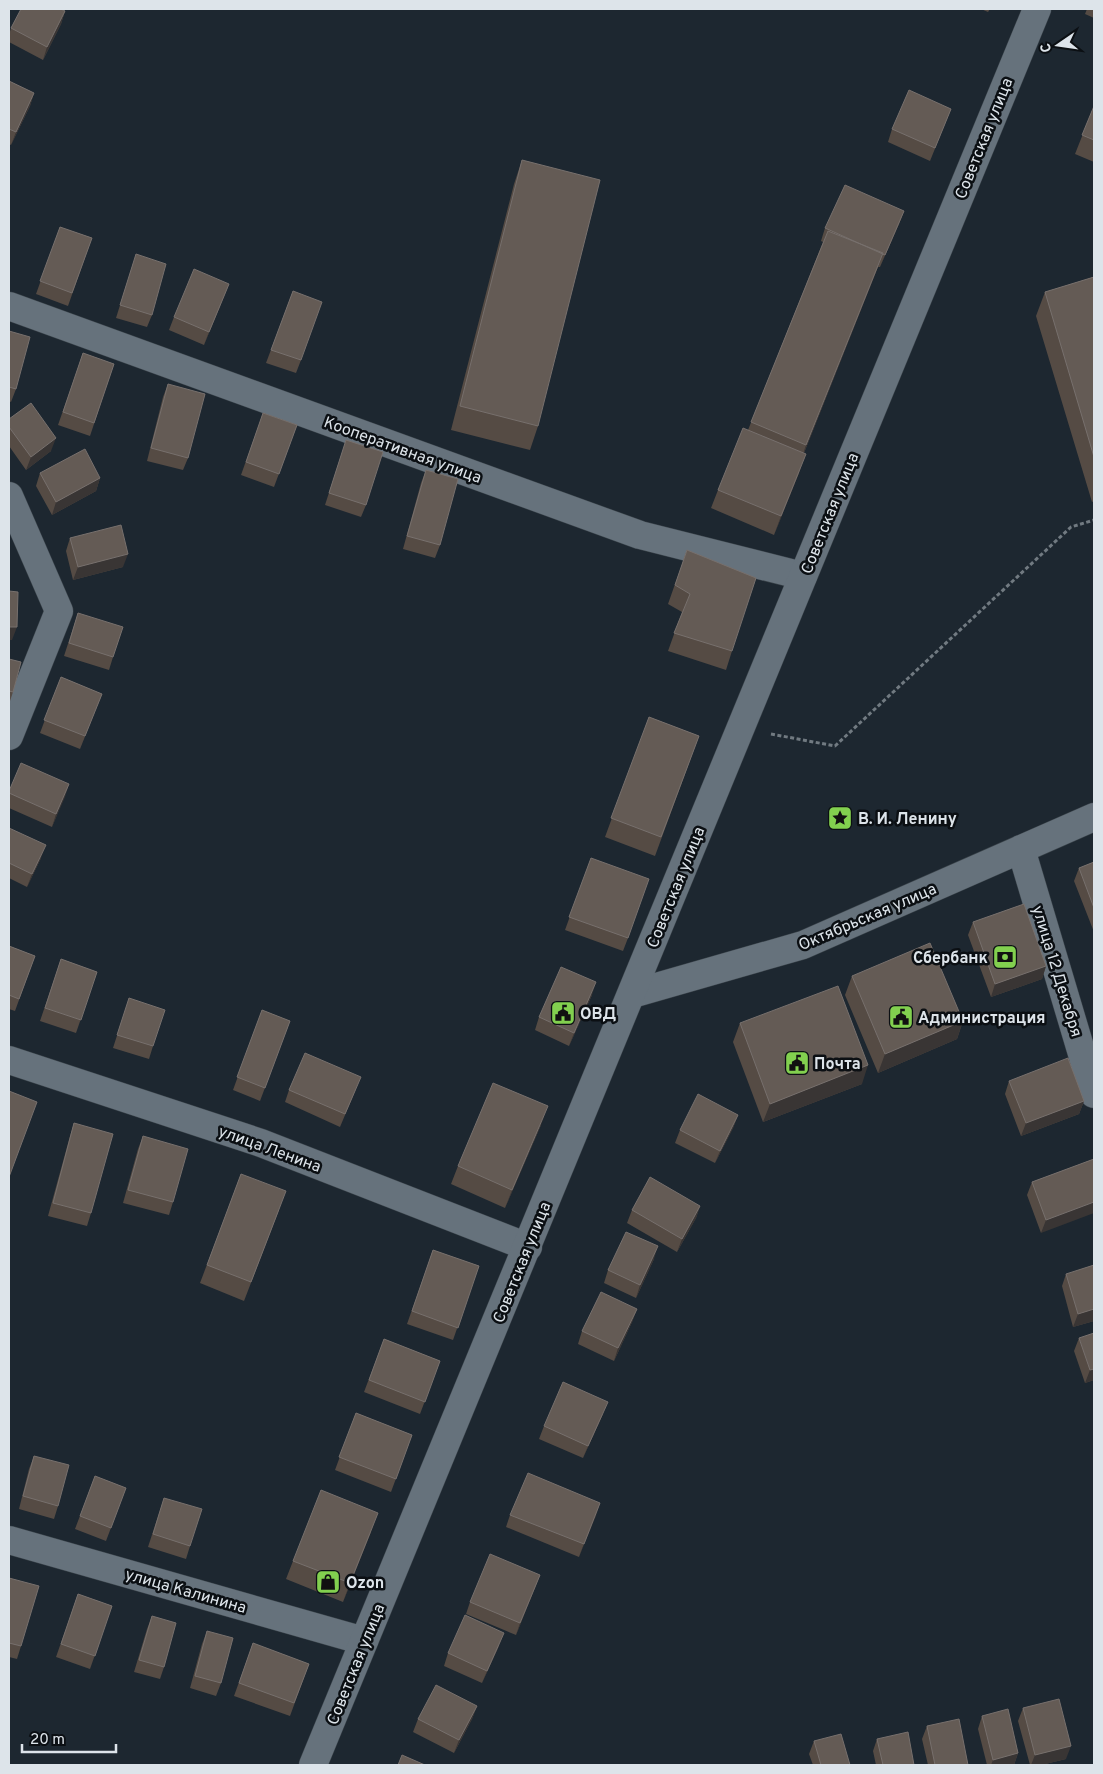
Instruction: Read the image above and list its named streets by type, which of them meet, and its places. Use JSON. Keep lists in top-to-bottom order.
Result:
{
  "streets": {
    "street": [
      "Советская улица",
      "Кооперативная улица",
      "Октябрьская улица",
      "улица 12 Декабря",
      "улица Ленина",
      "улица Калинина"
    ]
  },
  "crossings": [
    ["Советская улица", "Кооперативная улица"],
    ["Советская улица", "Октябрьская улица"],
    ["Советская улица", "улица Ленина"],
    ["Советская улица", "улица Калинина"],
    ["Октябрьская улица", "улица 12 Декабря"]
  ],
  "places": {
    "place": ["В. И. Ленину"],
    "bank": ["Сбербанк"],
    "public building": ["ОВД", "Администрация", "Почта"],
    "shop": ["Ozon"]
  },
  "scale_bar": "20 m",
  "north": "left"
}
